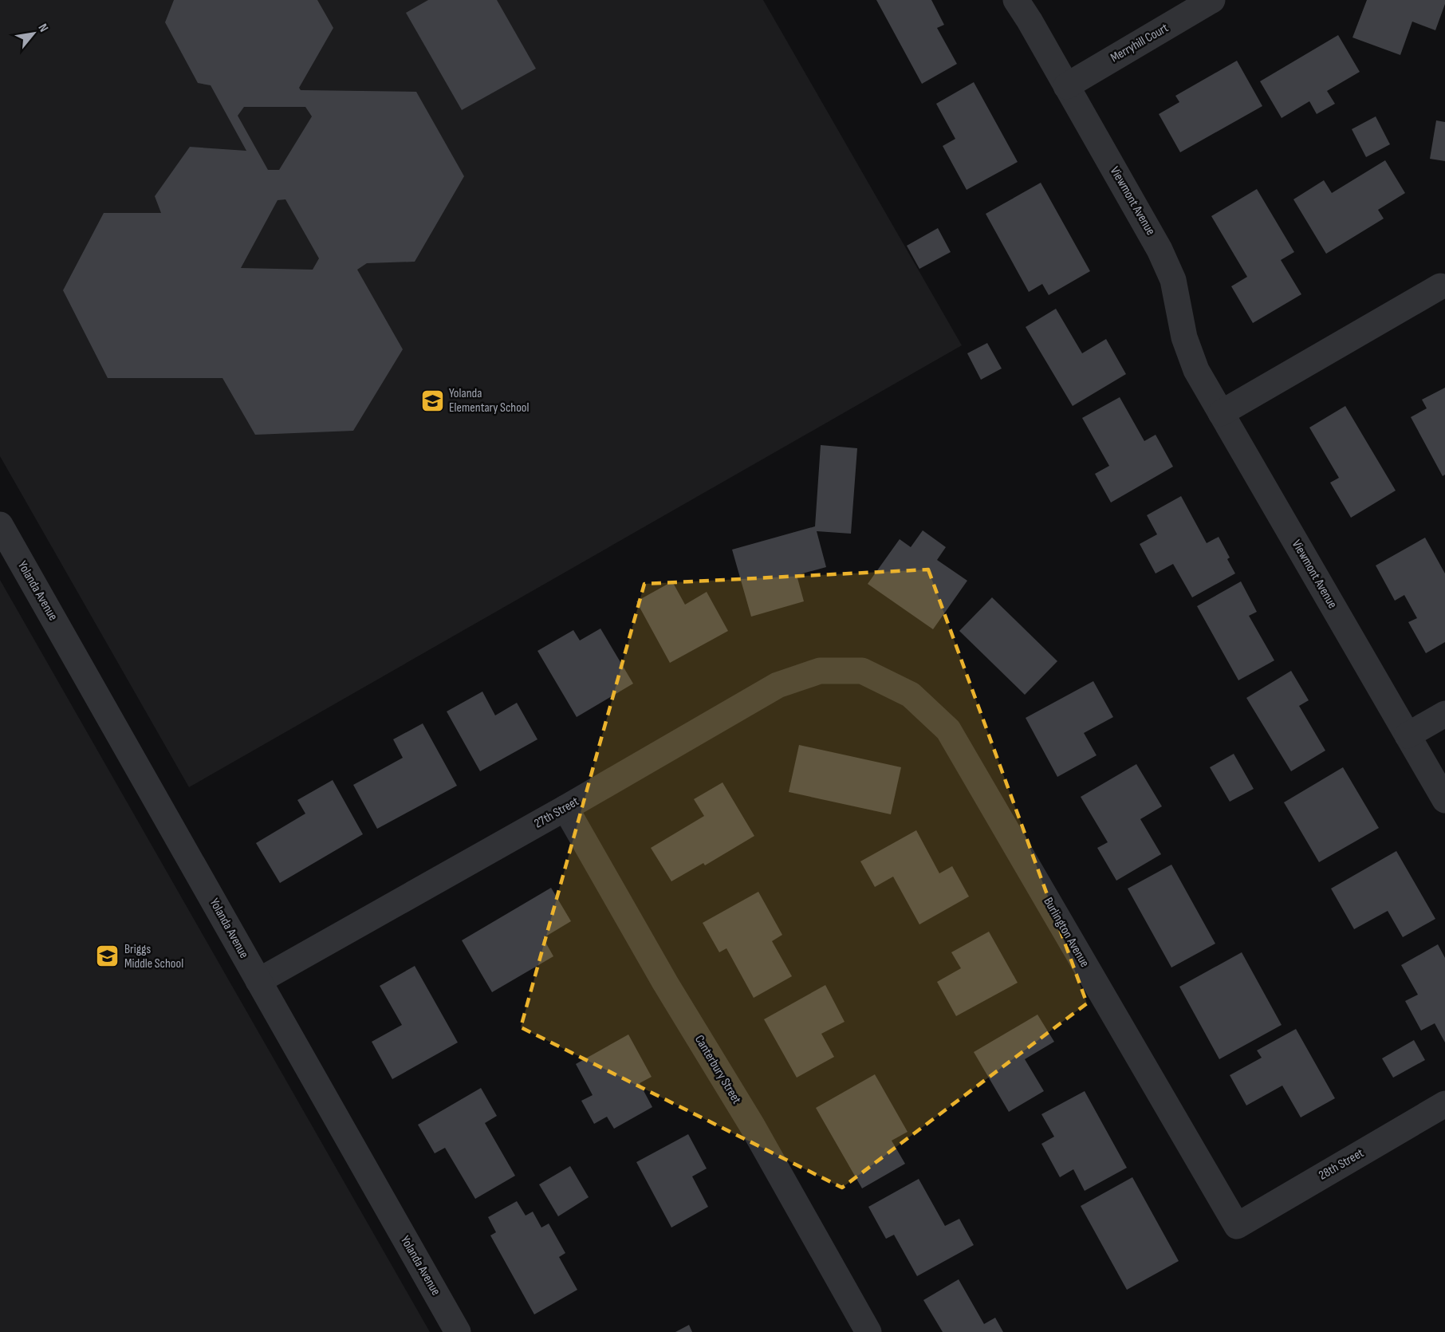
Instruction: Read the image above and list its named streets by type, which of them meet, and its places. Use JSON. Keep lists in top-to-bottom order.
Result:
{
  "streets": {
    "street": [
      "Merryhill Court",
      "Viewmont Avenue",
      "Yolanda Avenue",
      "27th Street",
      "Burlington Avenue",
      "Canterbury Street",
      "28th Street"
    ]
  },
  "crossings": [
    ["Merryhill Court", "Viewmont Avenue"],
    ["Yolanda Avenue", "27th Street"],
    ["27th Street", "Burlington Avenue"],
    ["27th Street", "Canterbury Street"],
    ["Burlington Avenue", "28th Street"]
  ],
  "places": {
    "school or university": ["Yolanda Elementary School", "Briggs Middle School"]
  },
  "north": "top right"
}
